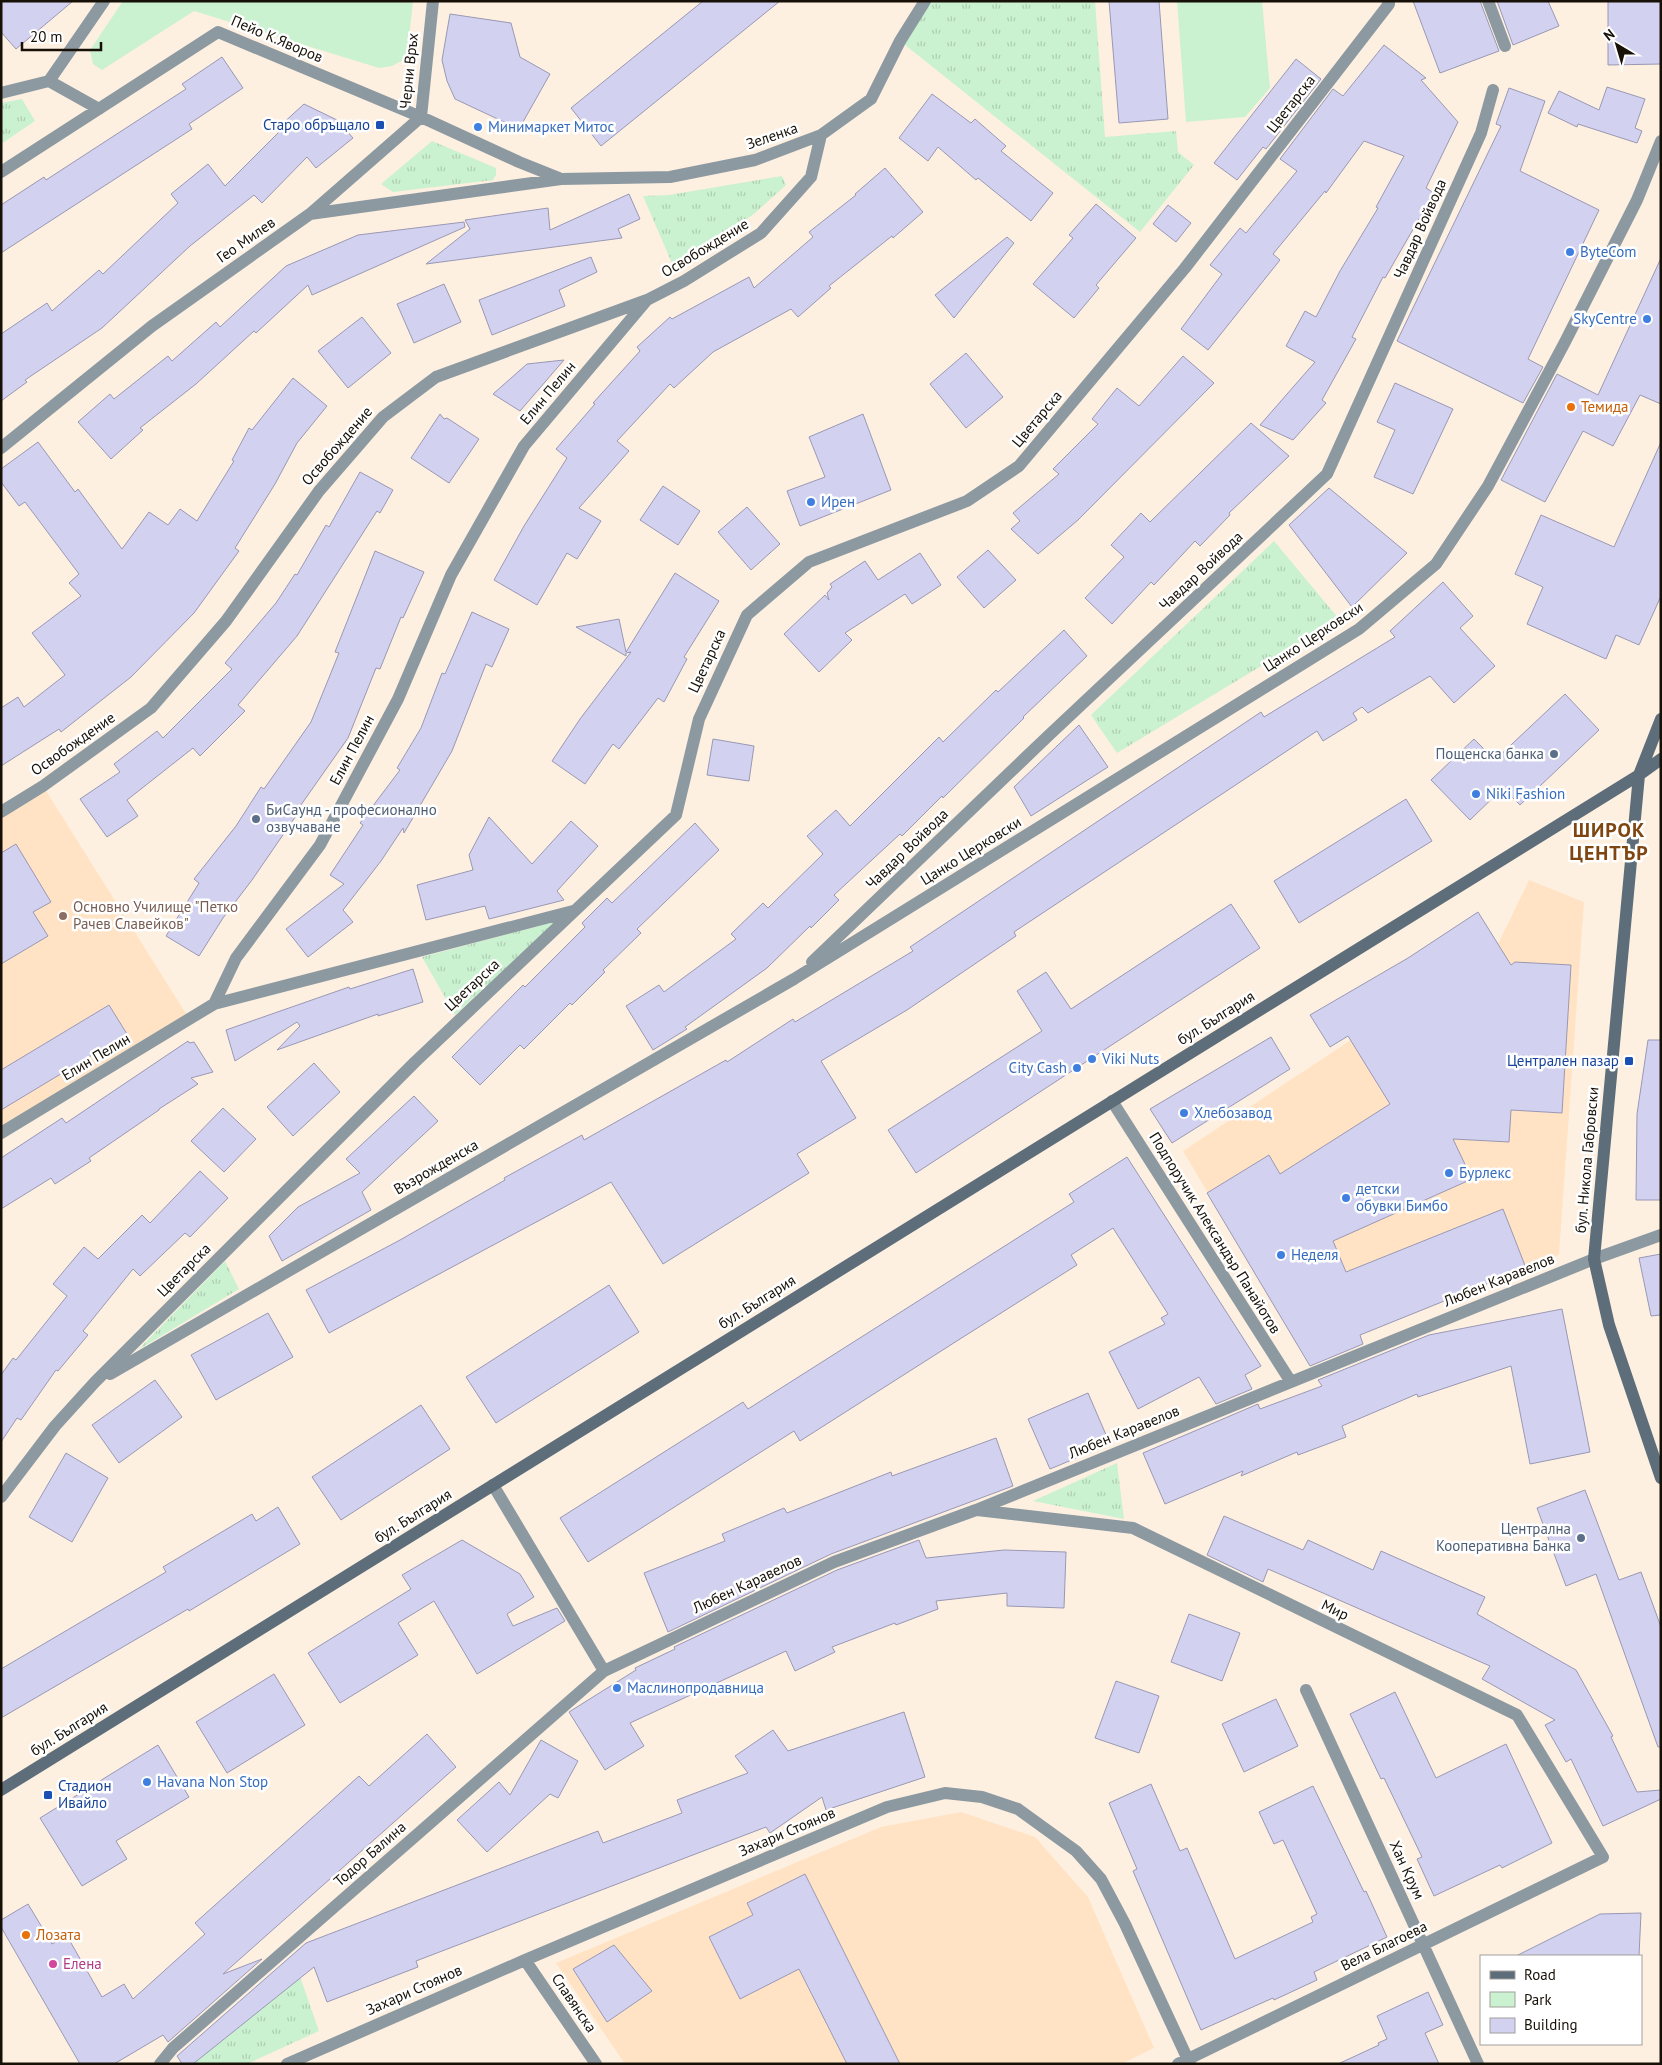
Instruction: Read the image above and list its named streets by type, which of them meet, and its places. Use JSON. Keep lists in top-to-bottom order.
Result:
{
  "streets": {
    "main road": ["бул. България", "бул. Никола Габровски"],
    "street": [
      "Пейо К.Яворов",
      "Черни Връх",
      "Цветарска",
      "Зеленка",
      "Чавдар Войвода",
      "Гео Милев",
      "Освобождение",
      "Елин Пелин",
      "Цанко Церковски",
      "Възрожденска",
      "Подпоручик Александър Панайотов",
      "Любен Каравелов",
      "Мир",
      "Захари Стоянов",
      "Тодор Балина",
      "Хан Крум",
      "Вела Благоева",
      "Славянска"
    ]
  },
  "crossings": [
    ["Пейо К.Яворов", "Черни Връх"],
    ["Пейо К.Яворов", "Зеленка"],
    ["Пейо К.Яворов", "Гео Милев"],
    ["Черни Връх", "Гео Милев"],
    ["Цветарска", "Възрожденска"],
    ["Зеленка", "Гео Милев"],
    ["Зеленка", "Освобождение"],
    ["Чавдар Войвода", "Цанко Церковски"],
    ["Чавдар Войвода", "Възрожденска"],
    ["Освобождение", "Елин Пелин"],
    ["Цанко Церковски", "Възрожденска"],
    ["бул. България", "бул. Никола Габровски"],
    ["бул. България", "Подпоручик Александър Панайотов"],
    ["бул. Никола Габровски", "Любен Каравелов"],
    ["Подпоручик Александър Панайотов", "Любен Каравелов"],
    ["Любен Каравелов", "Мир"],
    ["Любен Каравелов", "Тодор Балина"],
    ["Мир", "Вела Благоева"],
    ["Захари Стоянов", "Вела Благоева"],
    ["Захари Стоянов", "Славянска"],
    ["Хан Крум", "Вела Благоева"]
  ],
  "districts": ["ШИРОК ЦЕНТЪР"],
  "places": {
    "transit": ["Старо обръщало", "Централен пазар", "Стадион Ивайло"],
    "other": [
      "Минимаркет Митос",
      "ByteCom",
      "SkyCentre",
      "Темида",
      "Ирен",
      "Пощенска банка",
      "Niki Fashion",
      "БиСаунд - професионално озвучаване",
      "Основно Училище \"Петко Рачев Славейков\"",
      "Viki Nuts",
      "City Cash",
      "Хлебозавод",
      "Бурлекс",
      "детски обувки Бимбо",
      "Неделя",
      "Централна Кооперативна Банка",
      "Маслинопродавница",
      "Havana Non Stop",
      "Лозата",
      "Елена"
    ]
  },
  "legend": ["Road", "Park", "Building"],
  "scale_bar": "20 m",
  "north": "top left"
}
